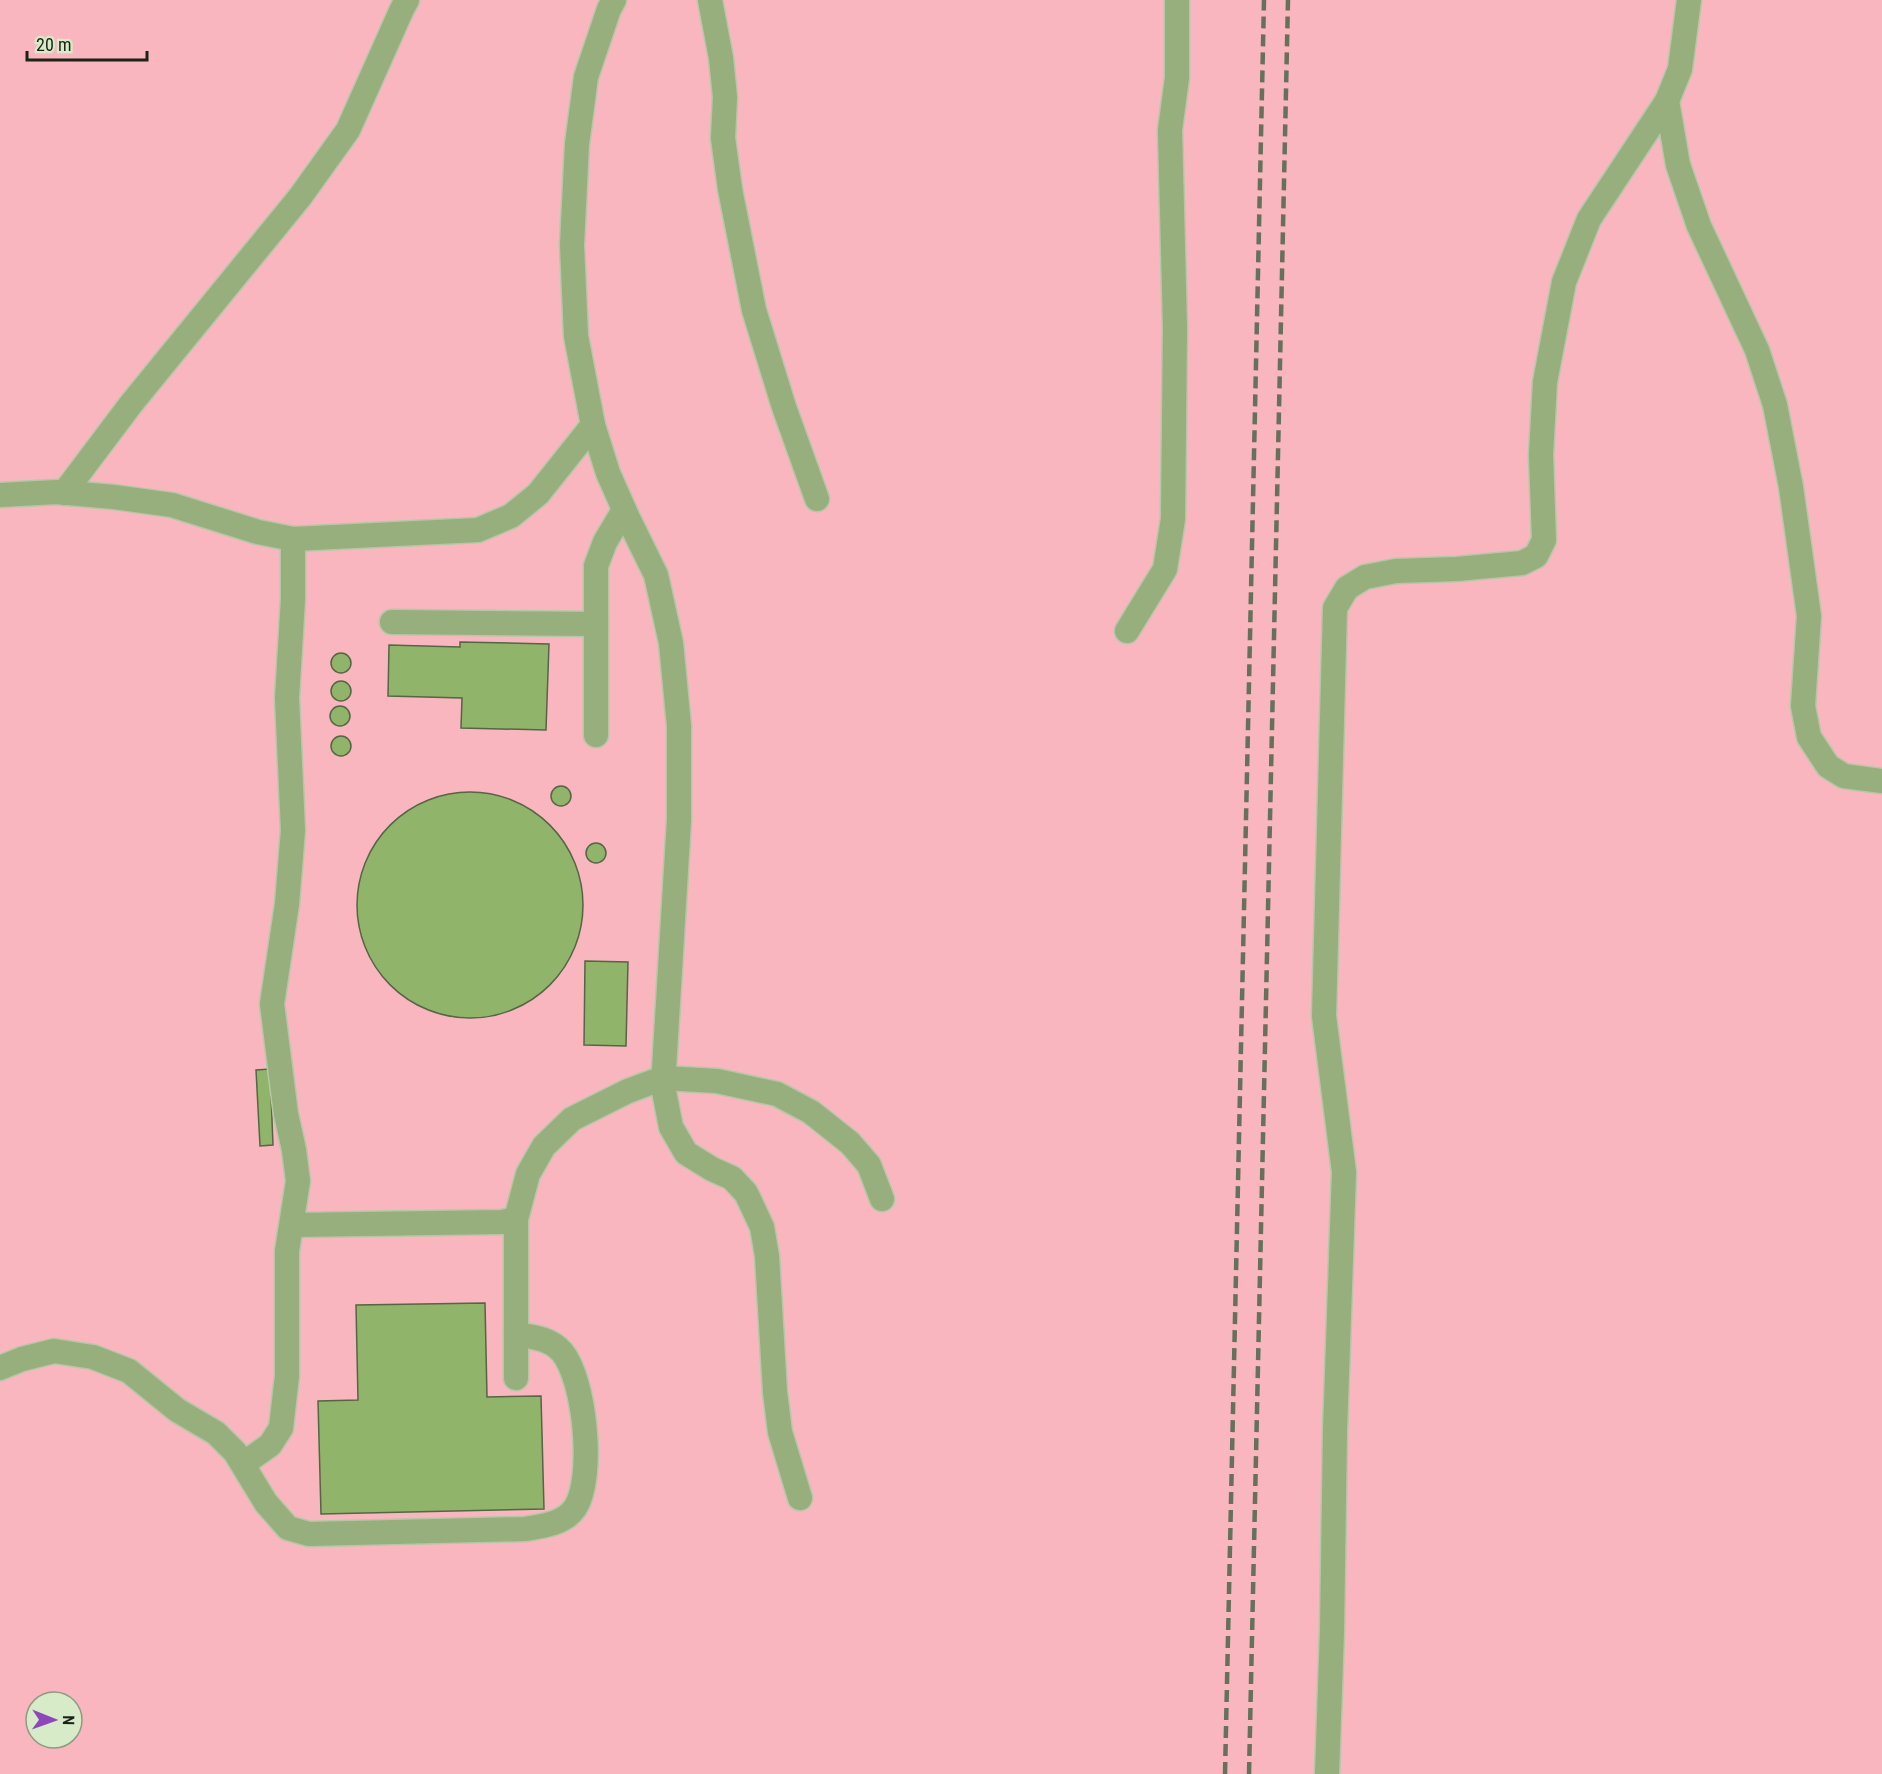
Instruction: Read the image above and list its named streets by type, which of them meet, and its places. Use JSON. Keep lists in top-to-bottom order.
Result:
{
  "scale_bar": "20 m",
  "north": "right"
}
